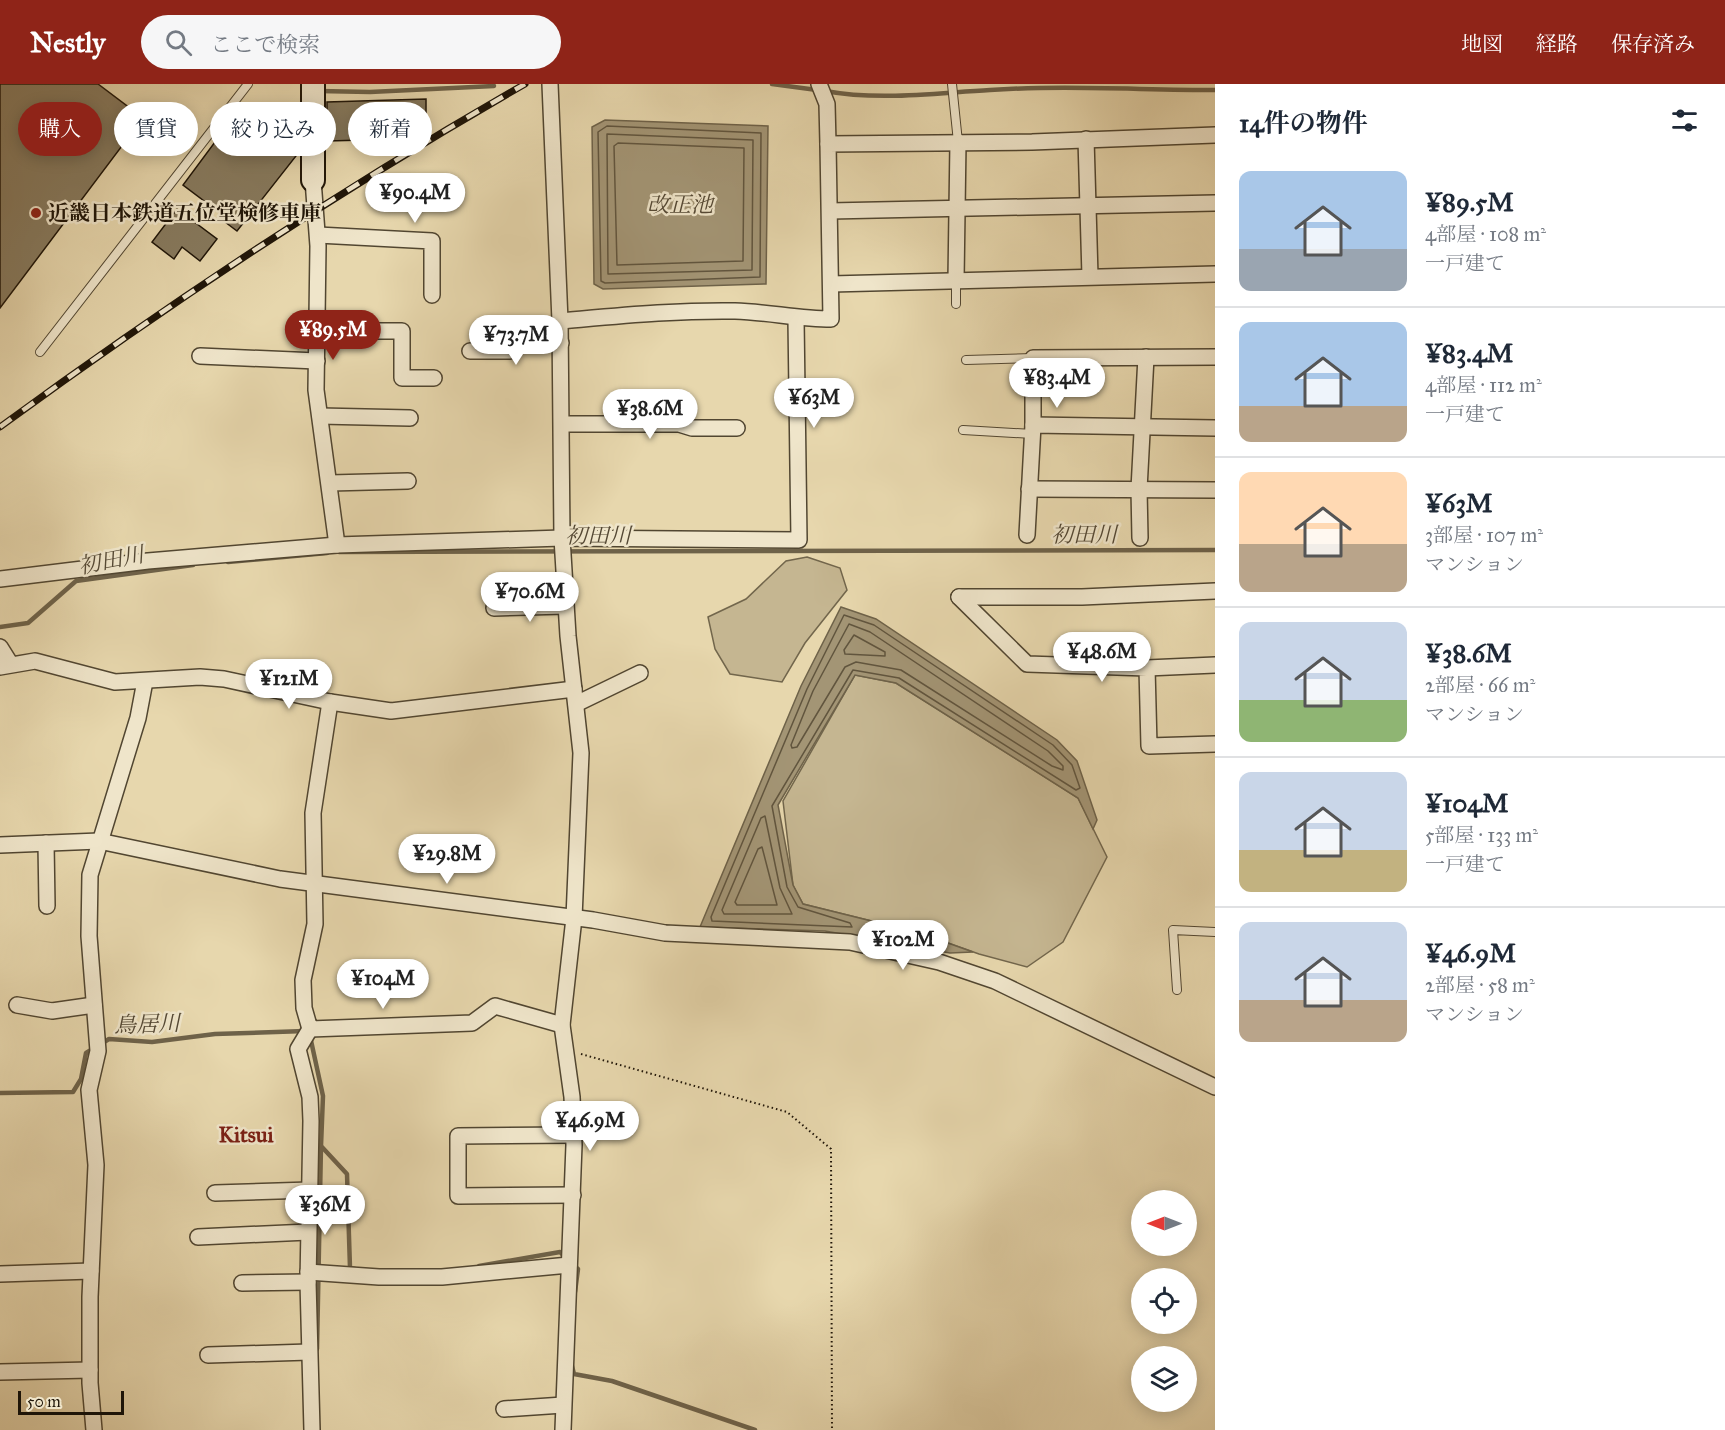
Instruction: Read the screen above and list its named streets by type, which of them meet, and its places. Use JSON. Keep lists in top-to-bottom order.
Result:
{
  "districts": ["Kitsui"],
  "water": ["改正池", "初田川", "鳥居川"],
  "places": ["近畿日本鉄道五位堂検修車庫"],
  "scale_bar": "50 m",
  "north": "left",
  "page": {
    "header": "Nestly",
    "search": "ここで検索",
    "nav": ["地図", "経路", "保存済み"],
    "heading": "14件の物件",
    "chip": [
      "購入",
      "賃貸",
      "絞り込み",
      "新着"
    ],
    "list": [
      {
        "name": "¥89.5M",
        "note": "4部屋 · 108 m² · 一戸建て"
      },
      {
        "name": "¥83.4M",
        "note": "4部屋 · 112 m² · 一戸建て"
      },
      {
        "name": "¥63M",
        "note": "3部屋 · 107 m² · マンション"
      },
      {
        "name": "¥38.6M",
        "note": "2部屋 · 66 m² · マンション"
      },
      {
        "name": "¥104M",
        "note": "5部屋 · 133 m² · 一戸建て"
      },
      {
        "name": "¥46.9M",
        "note": "2部屋 · 58 m² · マンション"
      }
    ],
    "price": [
      "¥90.4M",
      "¥89.5M",
      "¥73.7M",
      "¥83.4M",
      "¥63M",
      "¥38.6M",
      "¥70.6M",
      "¥48.6M",
      "¥121M",
      "¥29.8M",
      "¥102M",
      "¥104M",
      "¥46.9M",
      "¥36M"
    ],
    "scale": "50 m"
  }
}
